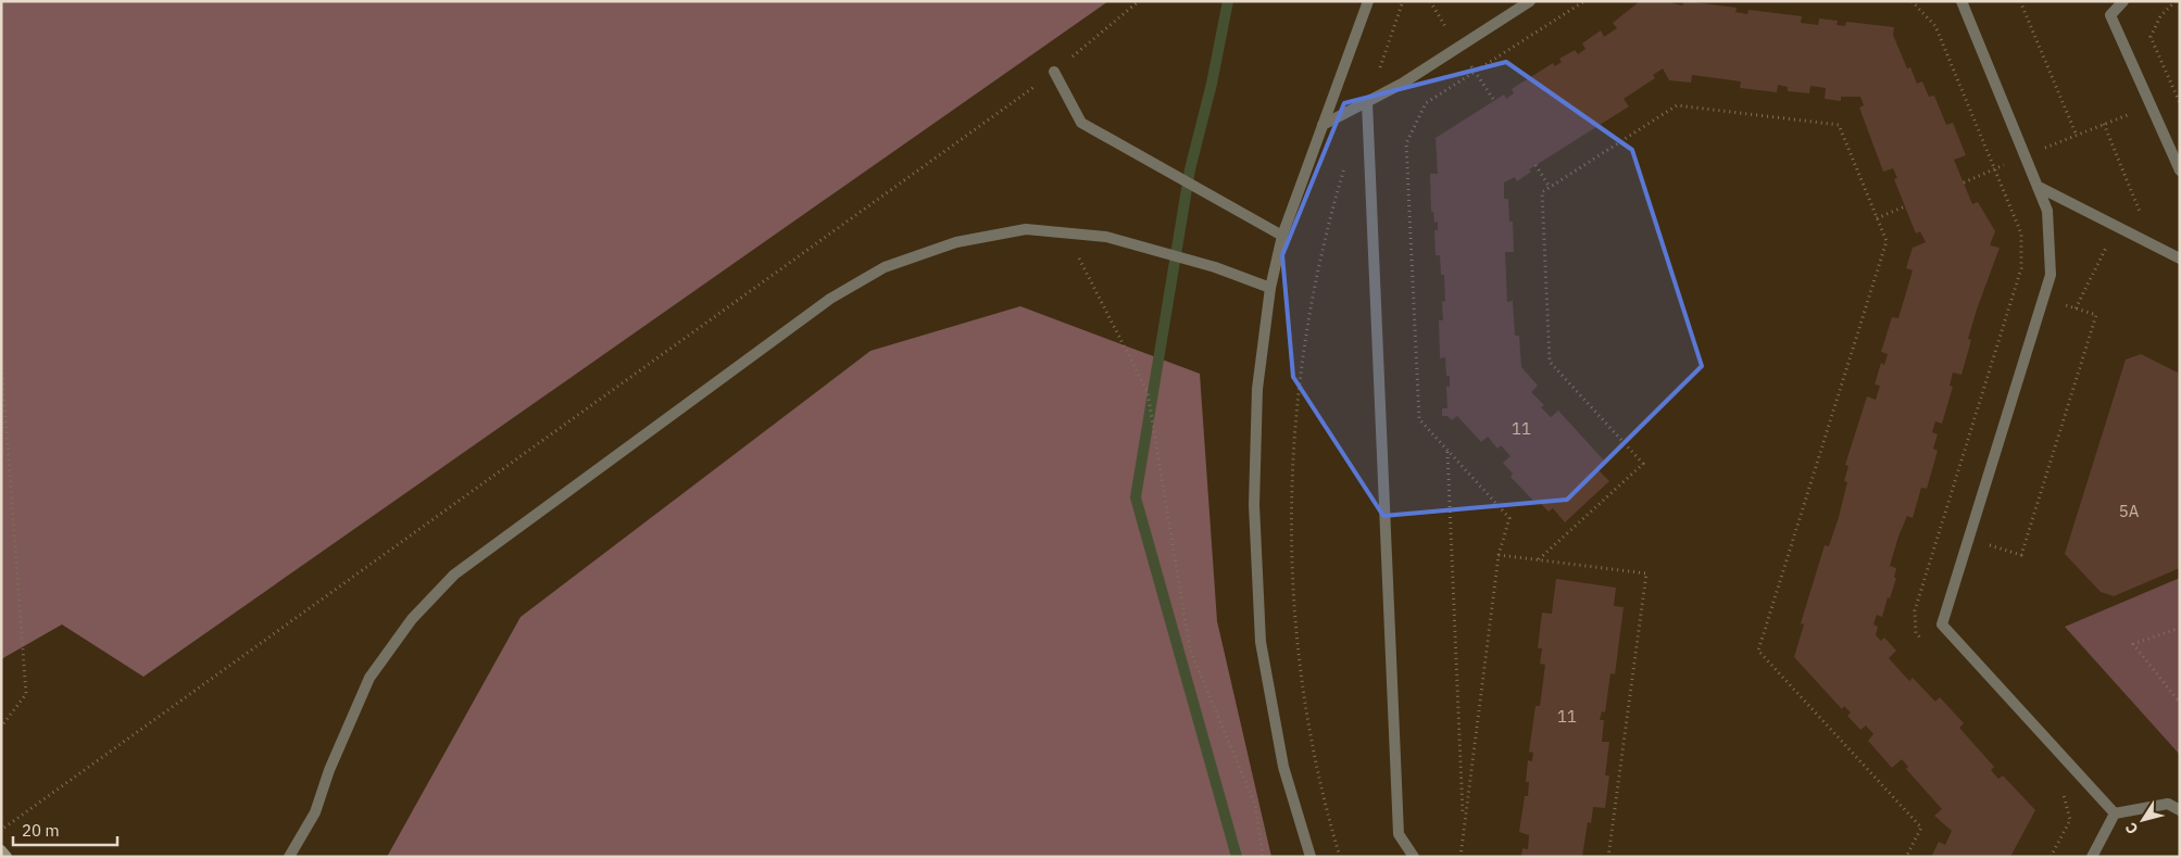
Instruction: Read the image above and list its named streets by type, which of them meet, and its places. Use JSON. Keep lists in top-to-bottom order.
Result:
{
  "house_numbers": ["11", "5А", "11"],
  "scale_bar": "20 m",
  "north": "bottom left"
}
